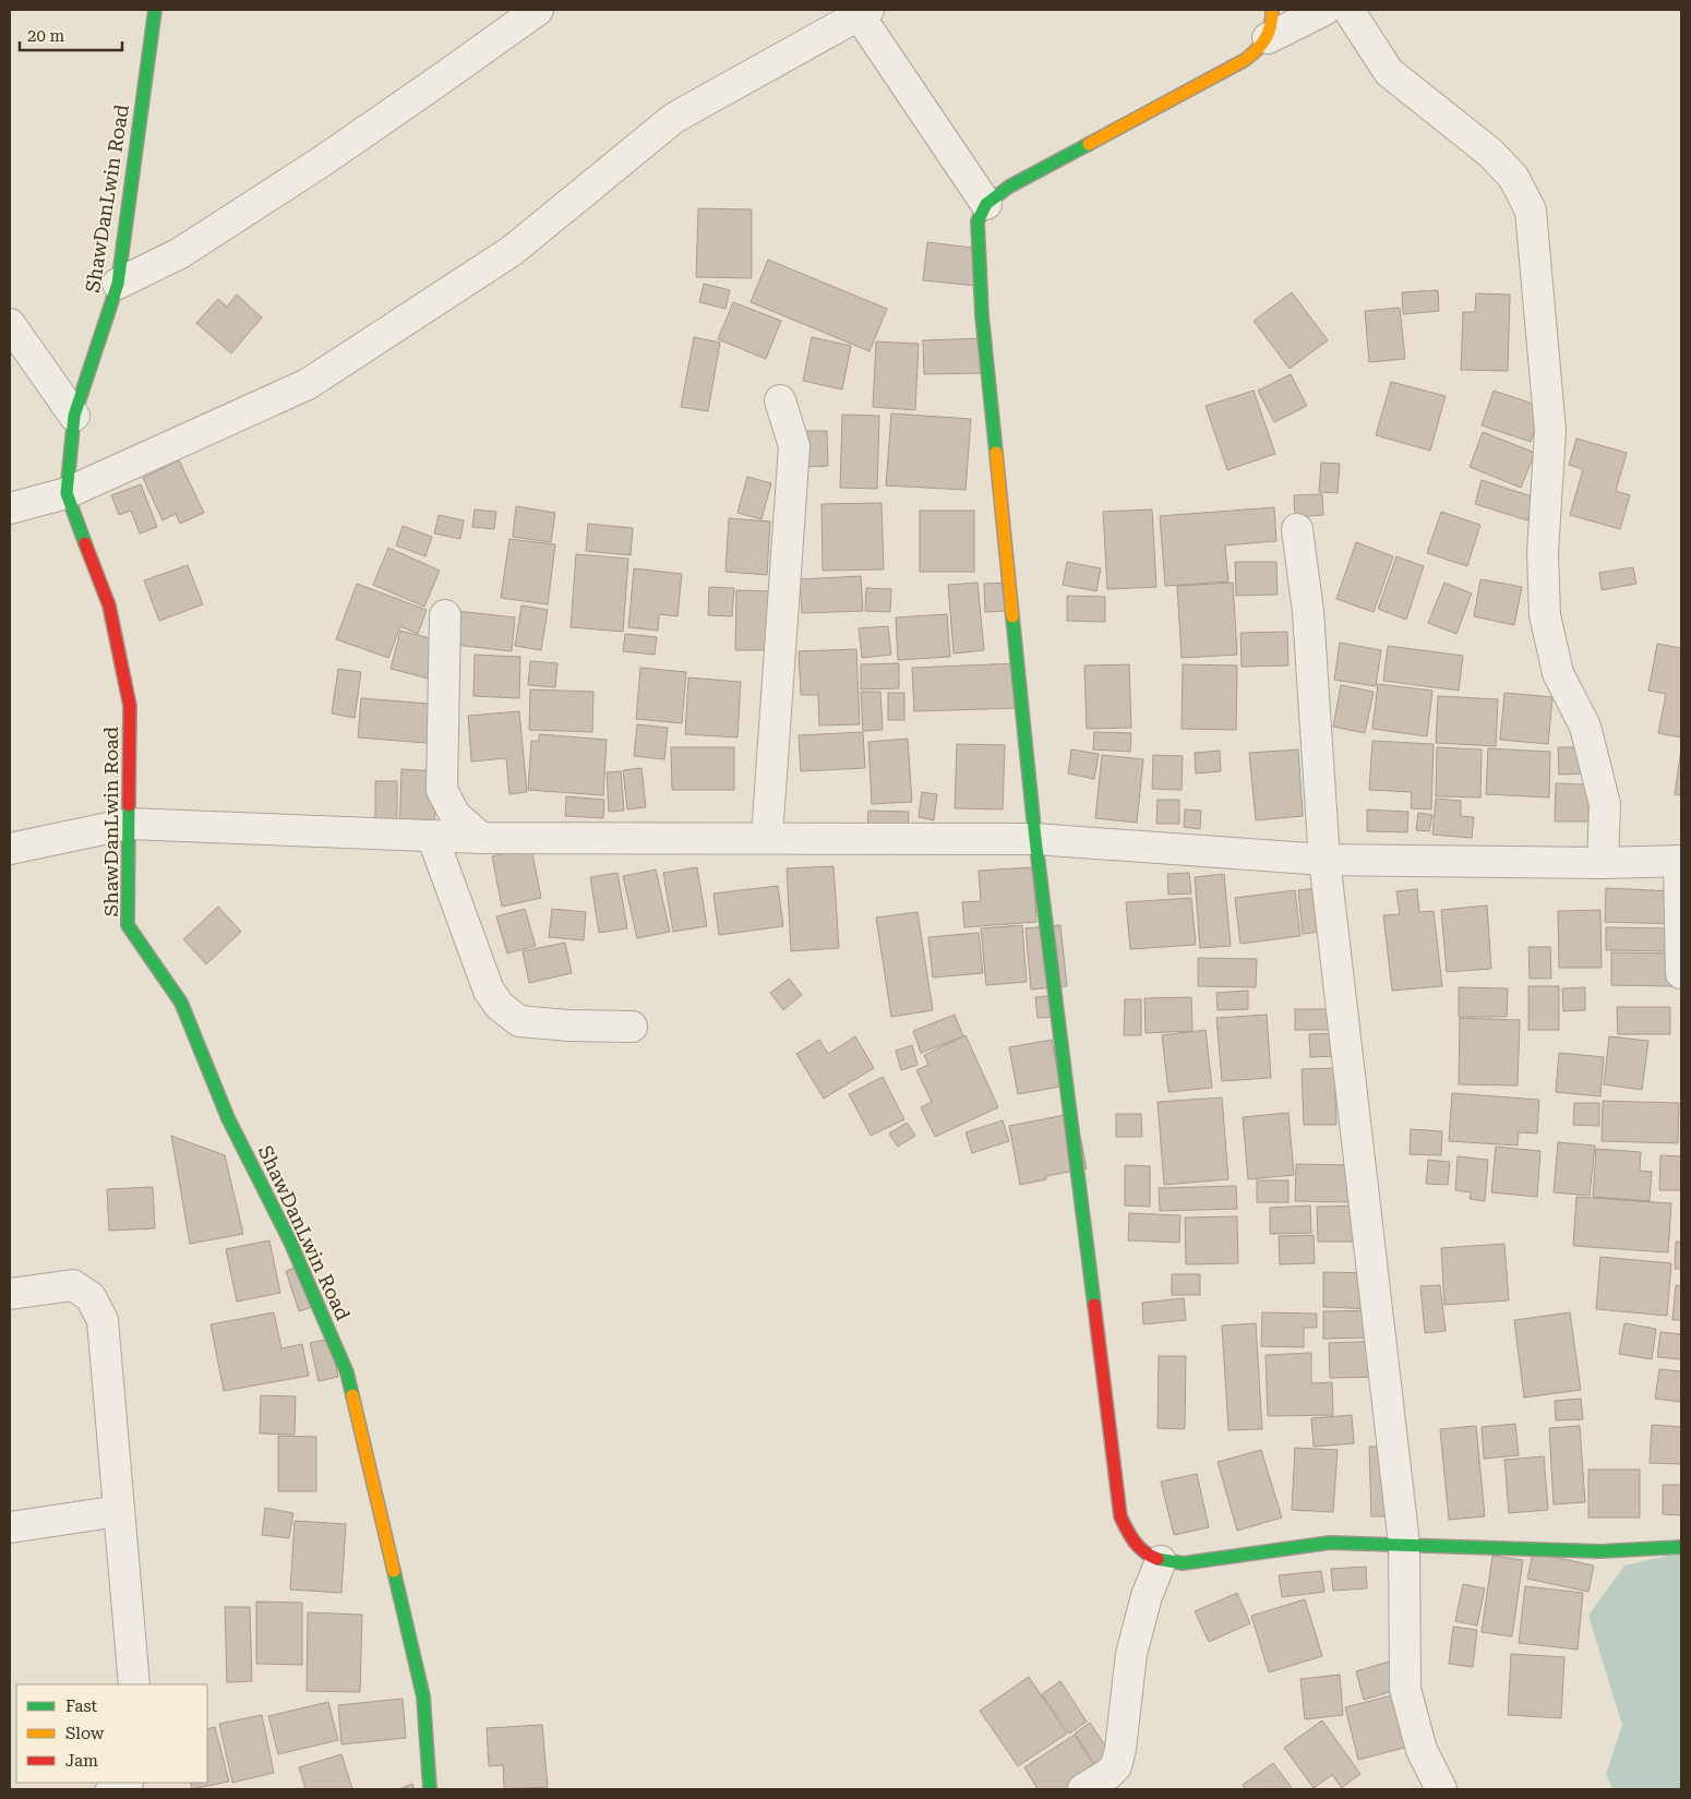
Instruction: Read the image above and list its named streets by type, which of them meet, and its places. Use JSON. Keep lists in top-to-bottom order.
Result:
{
  "streets": {
    "street": ["ShawDanLwin Road"]
  },
  "legend": ["Fast", "Slow", "Jam"],
  "scale_bar": "20 m"
}
